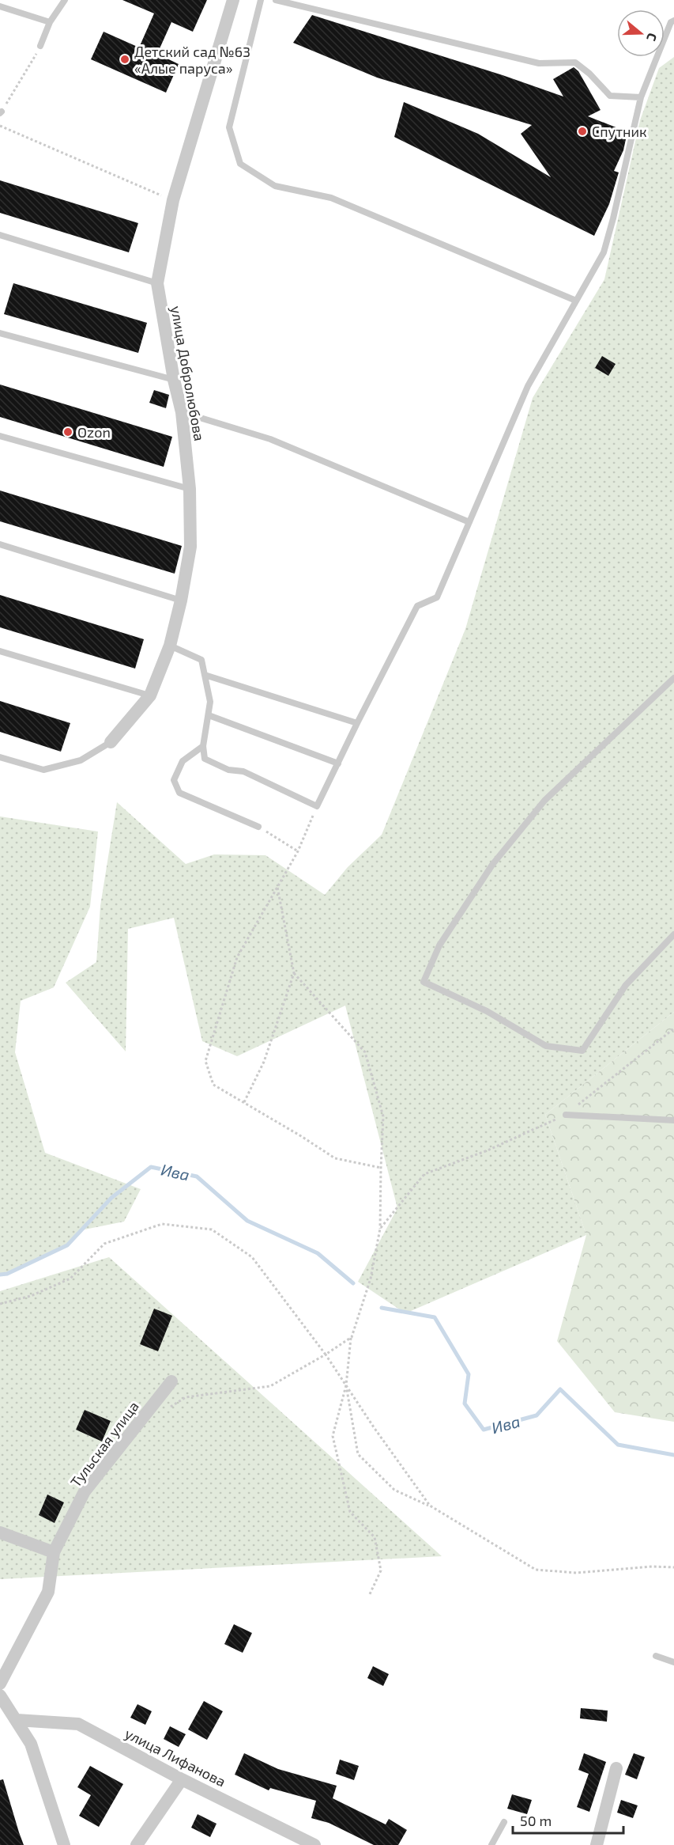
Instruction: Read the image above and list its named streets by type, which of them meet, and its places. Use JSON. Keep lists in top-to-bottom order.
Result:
{
  "streets": {
    "street": ["улица Добролюбова", "Тульская улица", "улица Лифанова"]
  },
  "water": ["Ива"],
  "places": ["Детский сад №63 «Алые паруса»", "Спутник", "Ozon"],
  "scale_bar": "50 m",
  "north": "right"
}
